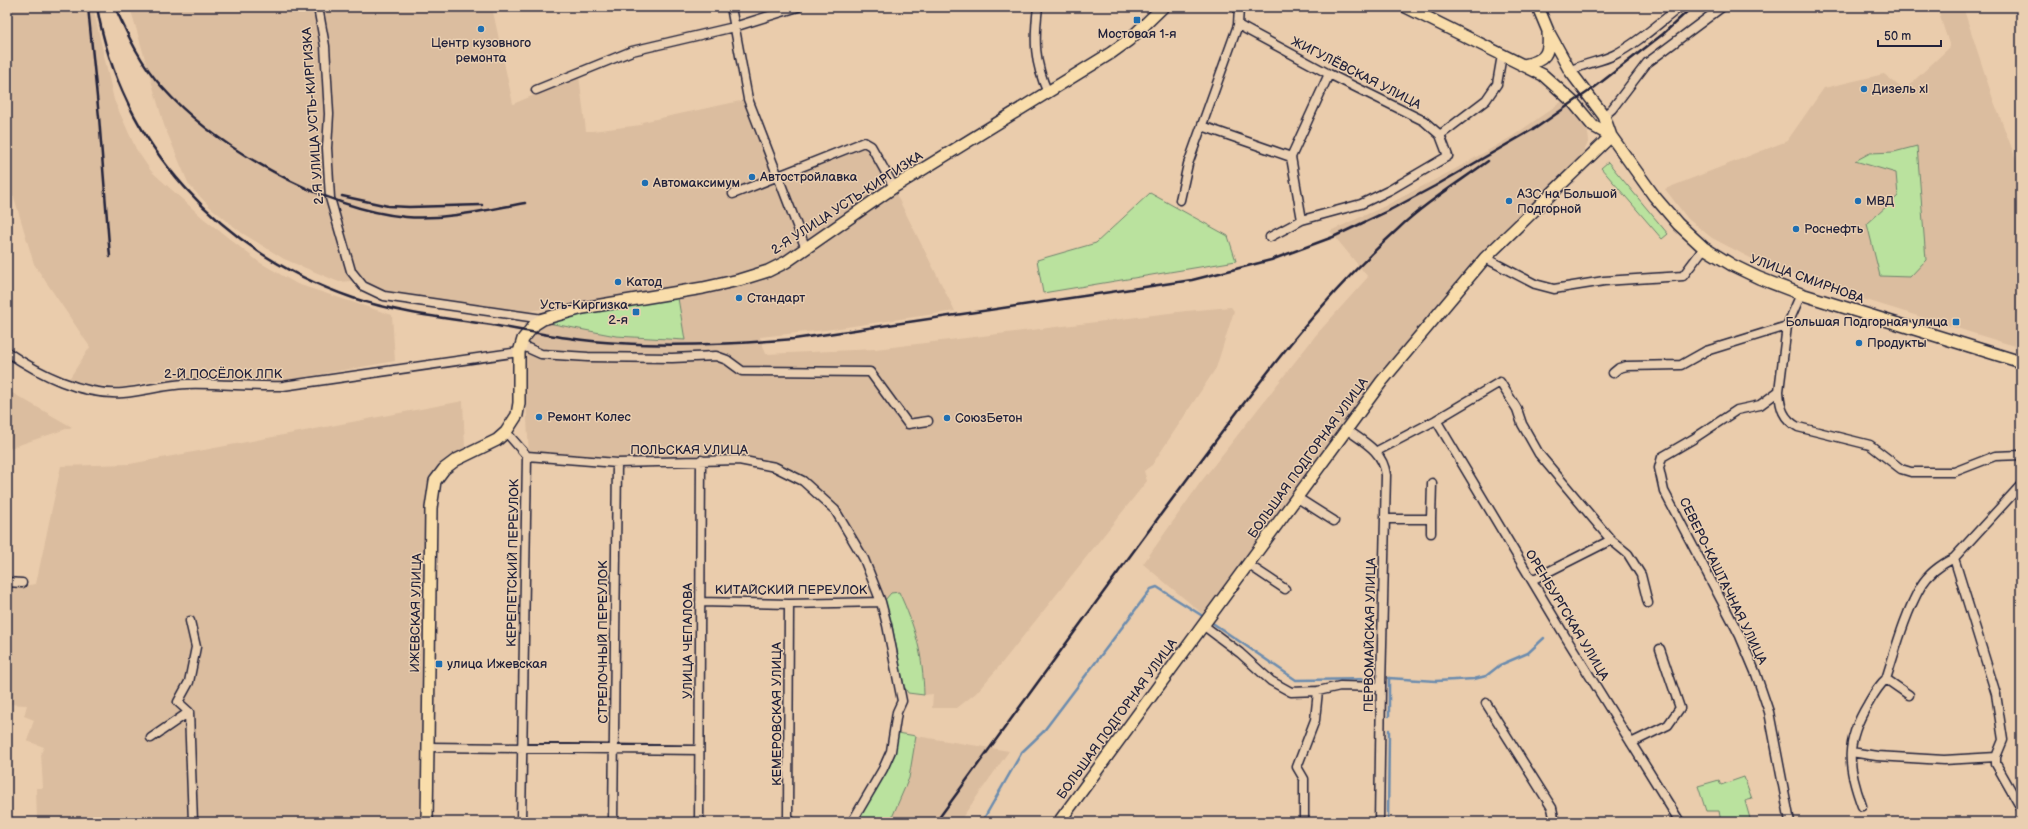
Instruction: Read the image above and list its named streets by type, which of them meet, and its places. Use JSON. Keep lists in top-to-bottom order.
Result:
{
  "streets": {
    "main road": [
      "2-Я УЛИЦА УСТЬ-КИРГИЗКА",
      "УЛИЦА СМИРНОВА",
      "БОЛЬШАЯ ПОДГОРНАЯ УЛИЦА",
      "ИЖЕВСКАЯ УЛИЦА"
    ],
    "street": [
      "ЖИГУЛЁВСКАЯ УЛИЦА",
      "2-Й ПОСЁЛОК ЛПК",
      "ПОЛЬСКАЯ УЛИЦА",
      "КЕРЕПЕТСКИЙ ПЕРЕУЛОК",
      "СЕВЕРО-КАШТАЧНАЯ УЛИЦА",
      "КИТАЙСКИЙ ПЕРЕУЛОК",
      "ОРЕНБУРГСКАЯ УЛИЦА",
      "ПЕРВОМАЙСКАЯ УЛИЦА",
      "УЛИЦА ЧЕПАЛОВА",
      "СТРЕЛОЧНЫЙ ПЕРЕУЛОК",
      "КЕМЕРОВСКАЯ УЛИЦА"
    ]
  },
  "crossings": [
    ["УЛИЦА СМИРНОВА", "БОЛЬШАЯ ПОДГОРНАЯ УЛИЦА"],
    ["2-Й ПОСЁЛОК ЛПК", "ИЖЕВСКАЯ УЛИЦА"],
    ["ПОЛЬСКАЯ УЛИЦА", "КЕРЕПЕТСКИЙ ПЕРЕУЛОК"],
    ["ПОЛЬСКАЯ УЛИЦА", "КИТАЙСКИЙ ПЕРЕУЛОК"],
    ["ПОЛЬСКАЯ УЛИЦА", "УЛИЦА ЧЕПАЛОВА"],
    ["ПОЛЬСКАЯ УЛИЦА", "СТРЕЛОЧНЫЙ ПЕРЕУЛОК"],
    ["КИТАЙСКИЙ ПЕРЕУЛОК", "УЛИЦА ЧЕПАЛОВА"],
    ["КИТАЙСКИЙ ПЕРЕУЛОК", "КЕМЕРОВСКАЯ УЛИЦА"]
  ],
  "places": {
    "transit": [
      "Мостовая 1-я",
      "Усть-Киргизка 2-я",
      "Большая Подгорная улица",
      "улица Ижевская"
    ],
    "other": [
      "Центр кузовного ремонта",
      "Дизель xl",
      "Автостройлавка",
      "Автомаксимум",
      "АЗС на Большой Подгорной",
      "МВД",
      "Роснефть",
      "Катод",
      "Стандарт",
      "Продукты",
      "Ремонт Колес",
      "СоюзБетон"
    ]
  },
  "scale_bar": "50 m"
}
